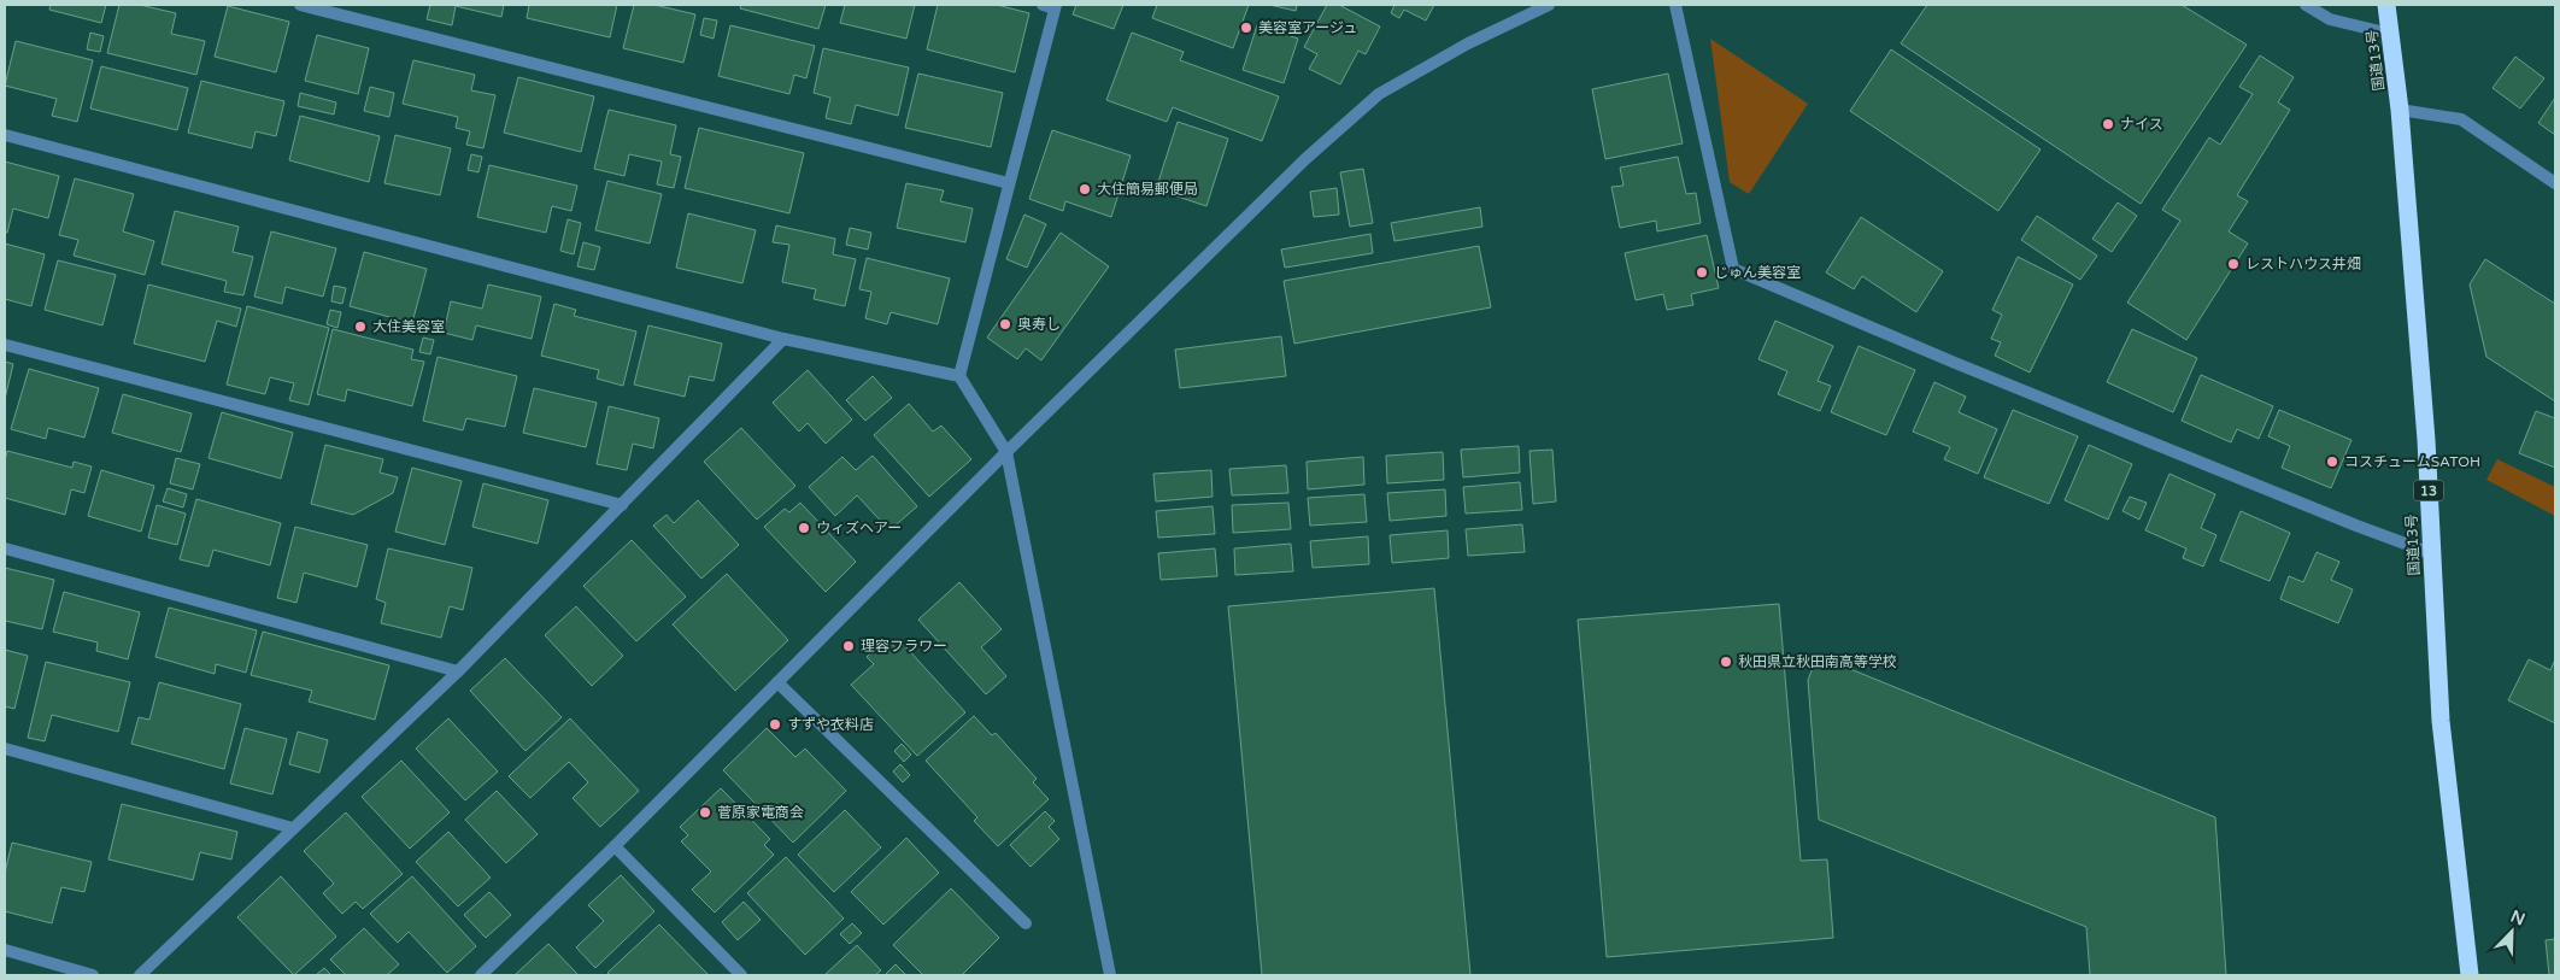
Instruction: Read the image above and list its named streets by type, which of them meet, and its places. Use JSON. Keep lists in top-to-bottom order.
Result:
{
  "streets": {
    "highway": ["国道13号", "13"]
  },
  "places": [
    "美容室アージュ",
    "ナイス",
    "大住簡易郵便局",
    "レストハウス井畑",
    "じゅん美容室",
    "奥寿し",
    "大住美容室",
    "コスチュームSATOH",
    "ウィズヘアー",
    "理容フラワー",
    "秋田県立秋田南高等学校",
    "すずや衣料店",
    "菅原家電商会"
  ],
  "north": "top right"
}
